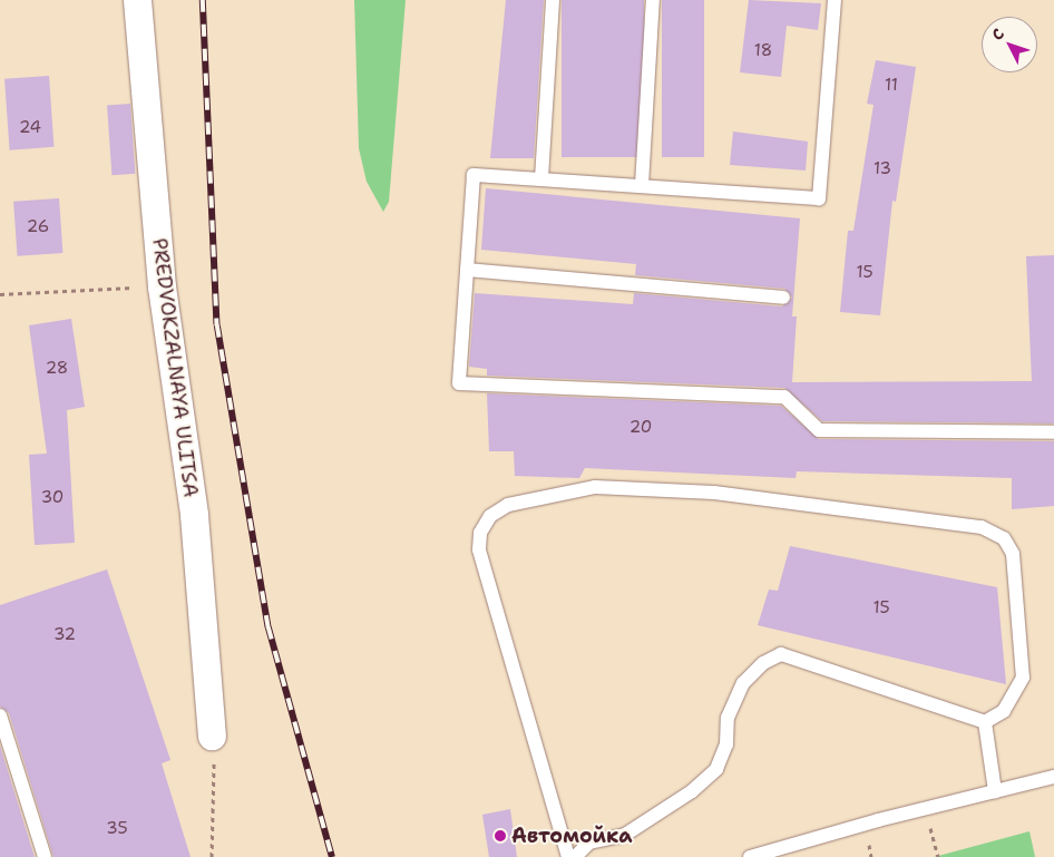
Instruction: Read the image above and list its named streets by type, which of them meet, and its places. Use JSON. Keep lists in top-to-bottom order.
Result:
{
  "streets": {
    "street": ["PREDVOKZALNAYA ULITSA"]
  },
  "places": ["Автомойка"],
  "house_numbers": [
    "18",
    "11",
    "24",
    "13",
    "26",
    "15",
    "28",
    "20",
    "30",
    "15",
    "32",
    "35"
  ],
  "north": "top left"
}
